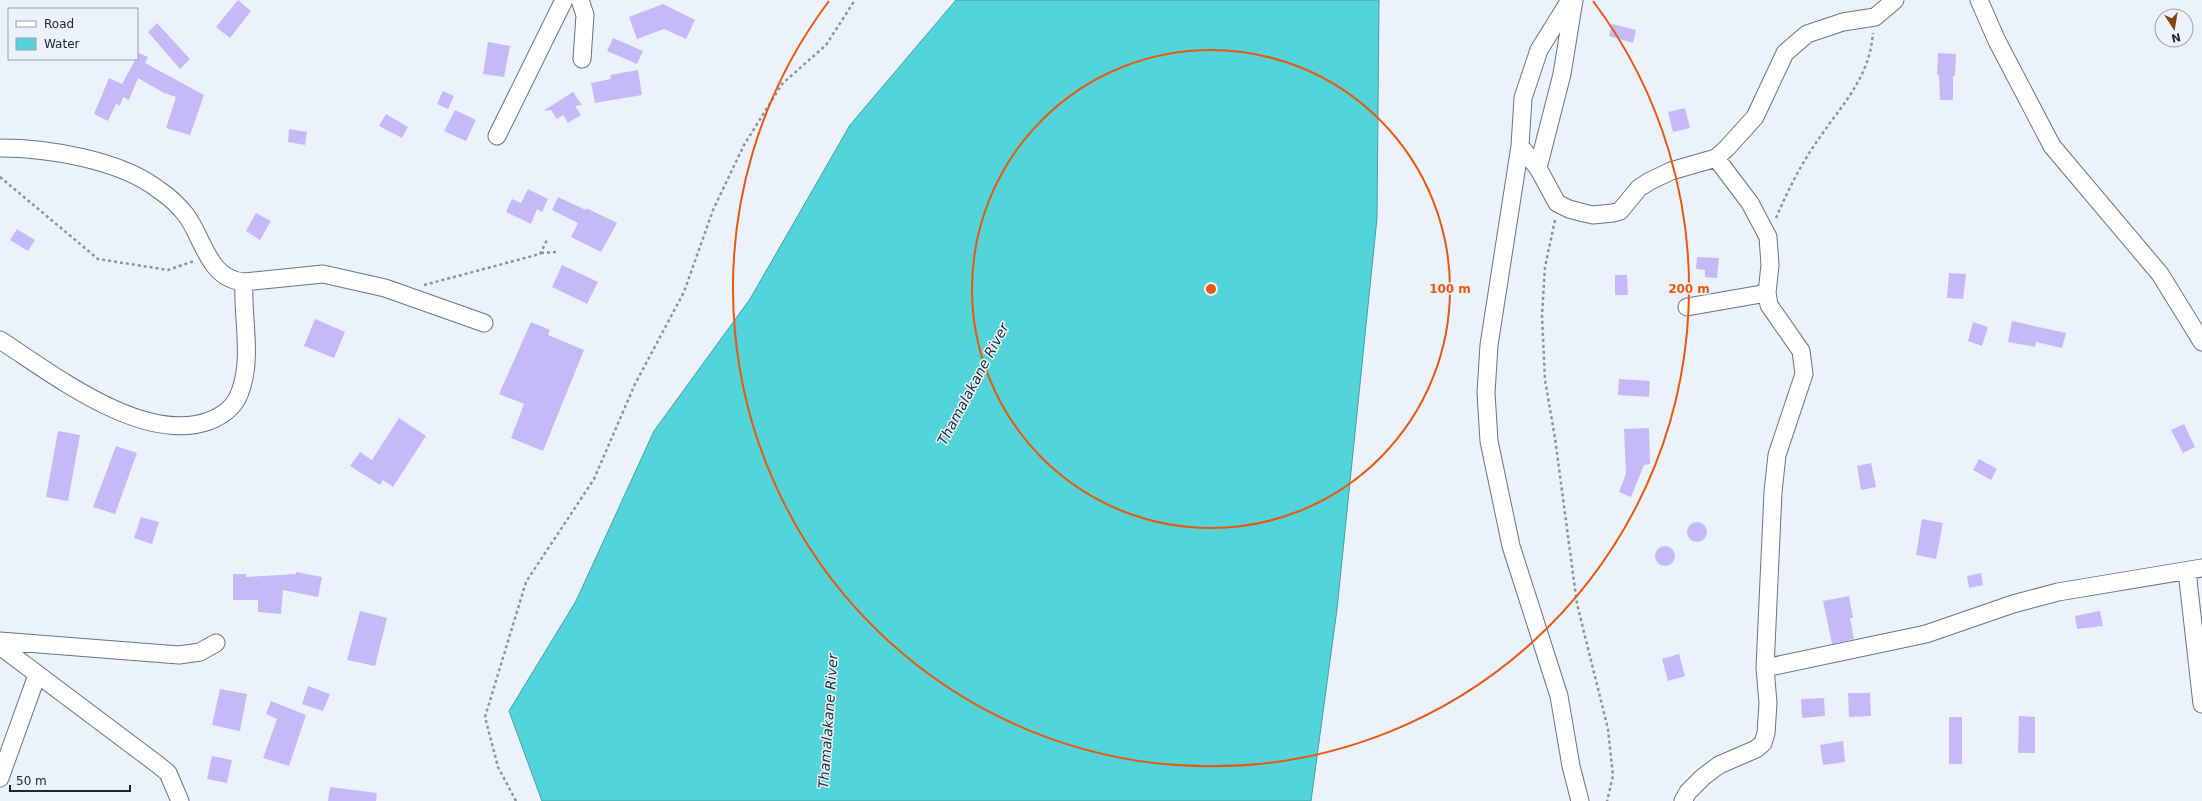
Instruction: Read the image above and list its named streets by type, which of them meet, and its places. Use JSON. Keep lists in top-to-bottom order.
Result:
{
  "water": ["Thamalakane River"],
  "legend": ["Road", "Water"],
  "scale_bar": "50 m",
  "north": "bottom",
  "rings": ["100 m", "200 m"]
}
